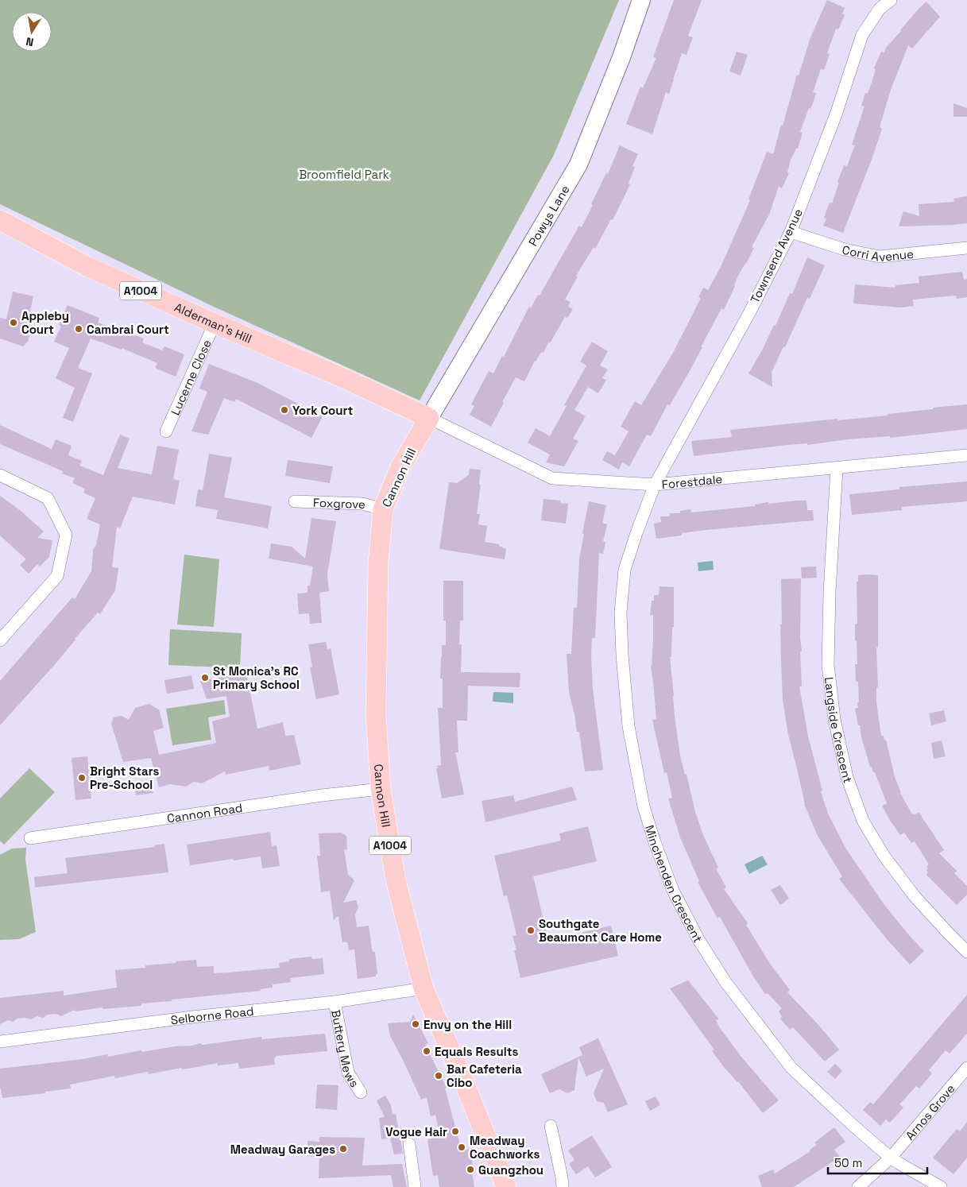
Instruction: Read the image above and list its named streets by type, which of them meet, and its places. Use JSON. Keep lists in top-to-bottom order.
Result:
{
  "streets": {
    "main road": [
      "Powys Lane",
      "A1004",
      "Alderman's Hill",
      "Cannon Hill"
    ],
    "street": [
      "Corri Avenue",
      "Townsend Avenue",
      "Lucerne Close",
      "Forestdale",
      "Foxgrove",
      "Langside Crescent",
      "Cannon Road",
      "Minchenden Crescent",
      "Selborne Road",
      "Buttery Mews",
      "Arnos Grove"
    ]
  },
  "crossings": [
    ["Powys Lane", "Alderman's Hill"],
    ["Powys Lane", "Cannon Hill"],
    ["Powys Lane", "Forestdale"],
    ["Corri Avenue", "Townsend Avenue"],
    ["Townsend Avenue", "Forestdale"],
    ["Townsend Avenue", "Minchenden Crescent"],
    ["Alderman's Hill", "Lucerne Close"],
    ["Alderman's Hill", "Cannon Hill"],
    ["Alderman's Hill", "Forestdale"],
    ["Cannon Hill", "Forestdale"],
    ["Cannon Hill", "Foxgrove"],
    ["Cannon Hill", "Cannon Road"],
    ["Cannon Hill", "Selborne Road"],
    ["Forestdale", "Langside Crescent"],
    ["Forestdale", "Minchenden Crescent"],
    ["Minchenden Crescent", "Arnos Grove"],
    ["Selborne Road", "Buttery Mews"]
  ],
  "parks": ["Broomfield Park"],
  "places": [
    "Appleby Court",
    "Cambrai Court",
    "York Court",
    "St Monica's RC Primary School",
    "Bright Stars Pre-School",
    "Southgate Beaumont Care Home",
    "Envy on the Hill",
    "Equals Results",
    "Bar Cafeteria Cibo",
    "Vogue Hair",
    "Meadway Coachworks",
    "Meadway Garages",
    "Guangzhou"
  ],
  "scale_bar": "50 m",
  "north": "bottom"
}
